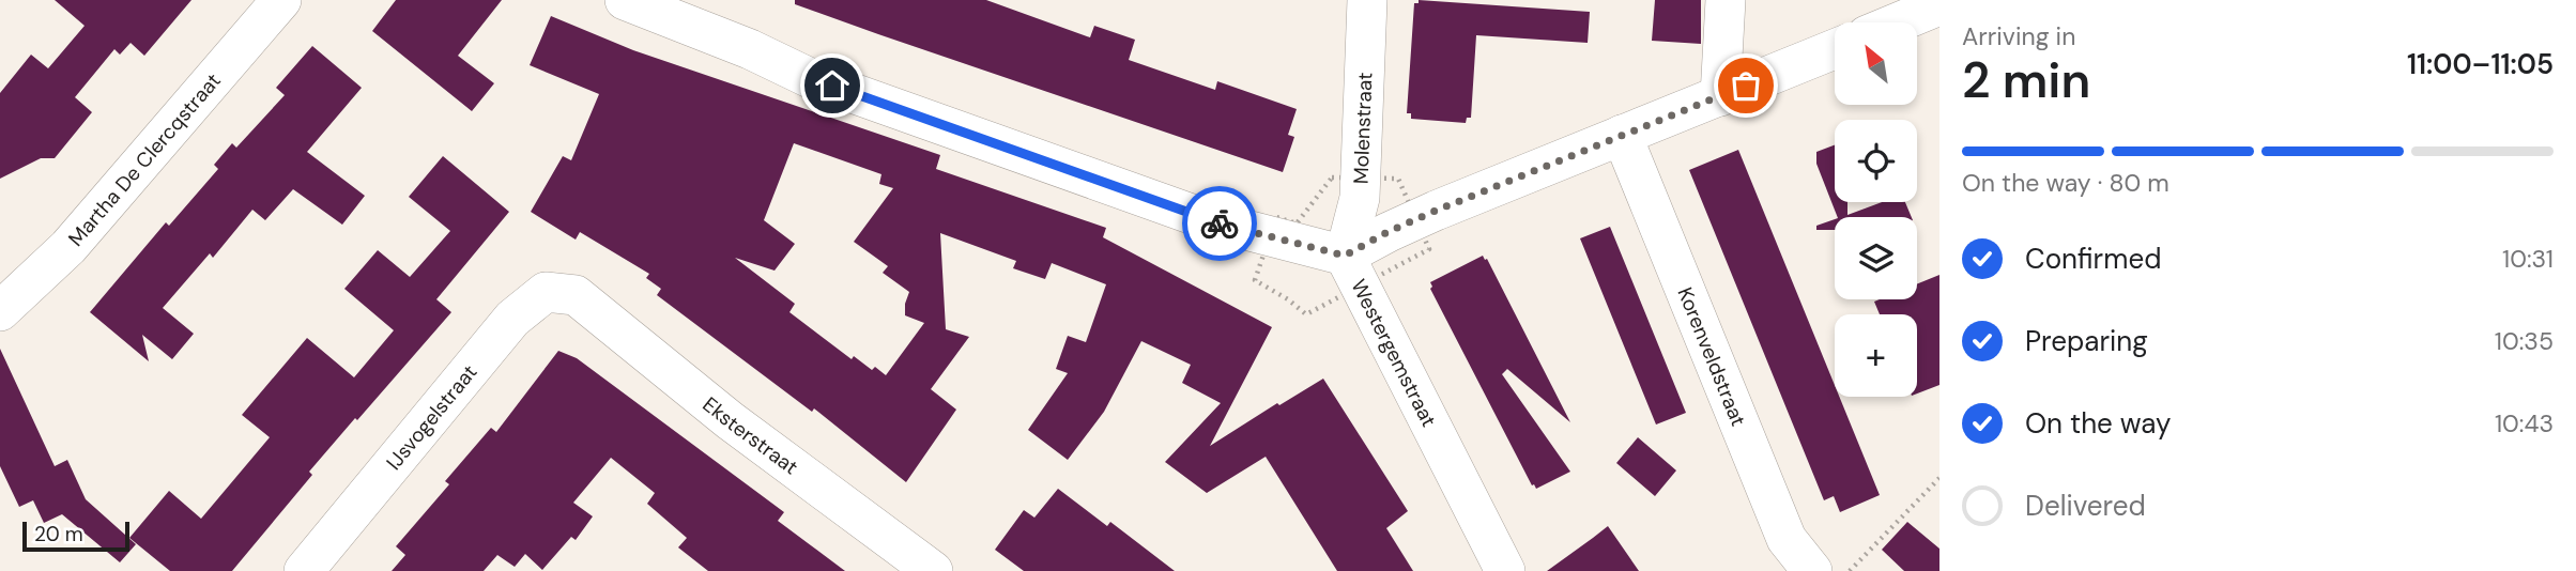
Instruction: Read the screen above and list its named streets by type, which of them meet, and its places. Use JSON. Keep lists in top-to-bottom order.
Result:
{
  "streets": {
    "street": [
      "Molenstraat",
      "Martha De Clercqstraat",
      "Westergemstraat",
      "Korenveldstraat",
      "IJsvogelstraat",
      "Eksterstraat"
    ]
  },
  "crossings": [
    ["Molenstraat", "Westergemstraat"],
    ["IJsvogelstraat", "Eksterstraat"]
  ],
  "scale_bar": "20 m",
  "north": "top left",
  "page": {
    "heading": ["2 min", "Arriving in", "11:00–11:05"],
    "map_buttons": "+",
    "bar": "On the way · 80 m",
    "list": [
      ["Confirmed", "10:31"],
      ["Preparing", "10:35"],
      ["On the way", "10:43"],
      "Delivered"
    ],
    "scale": "20 m"
  }
}
